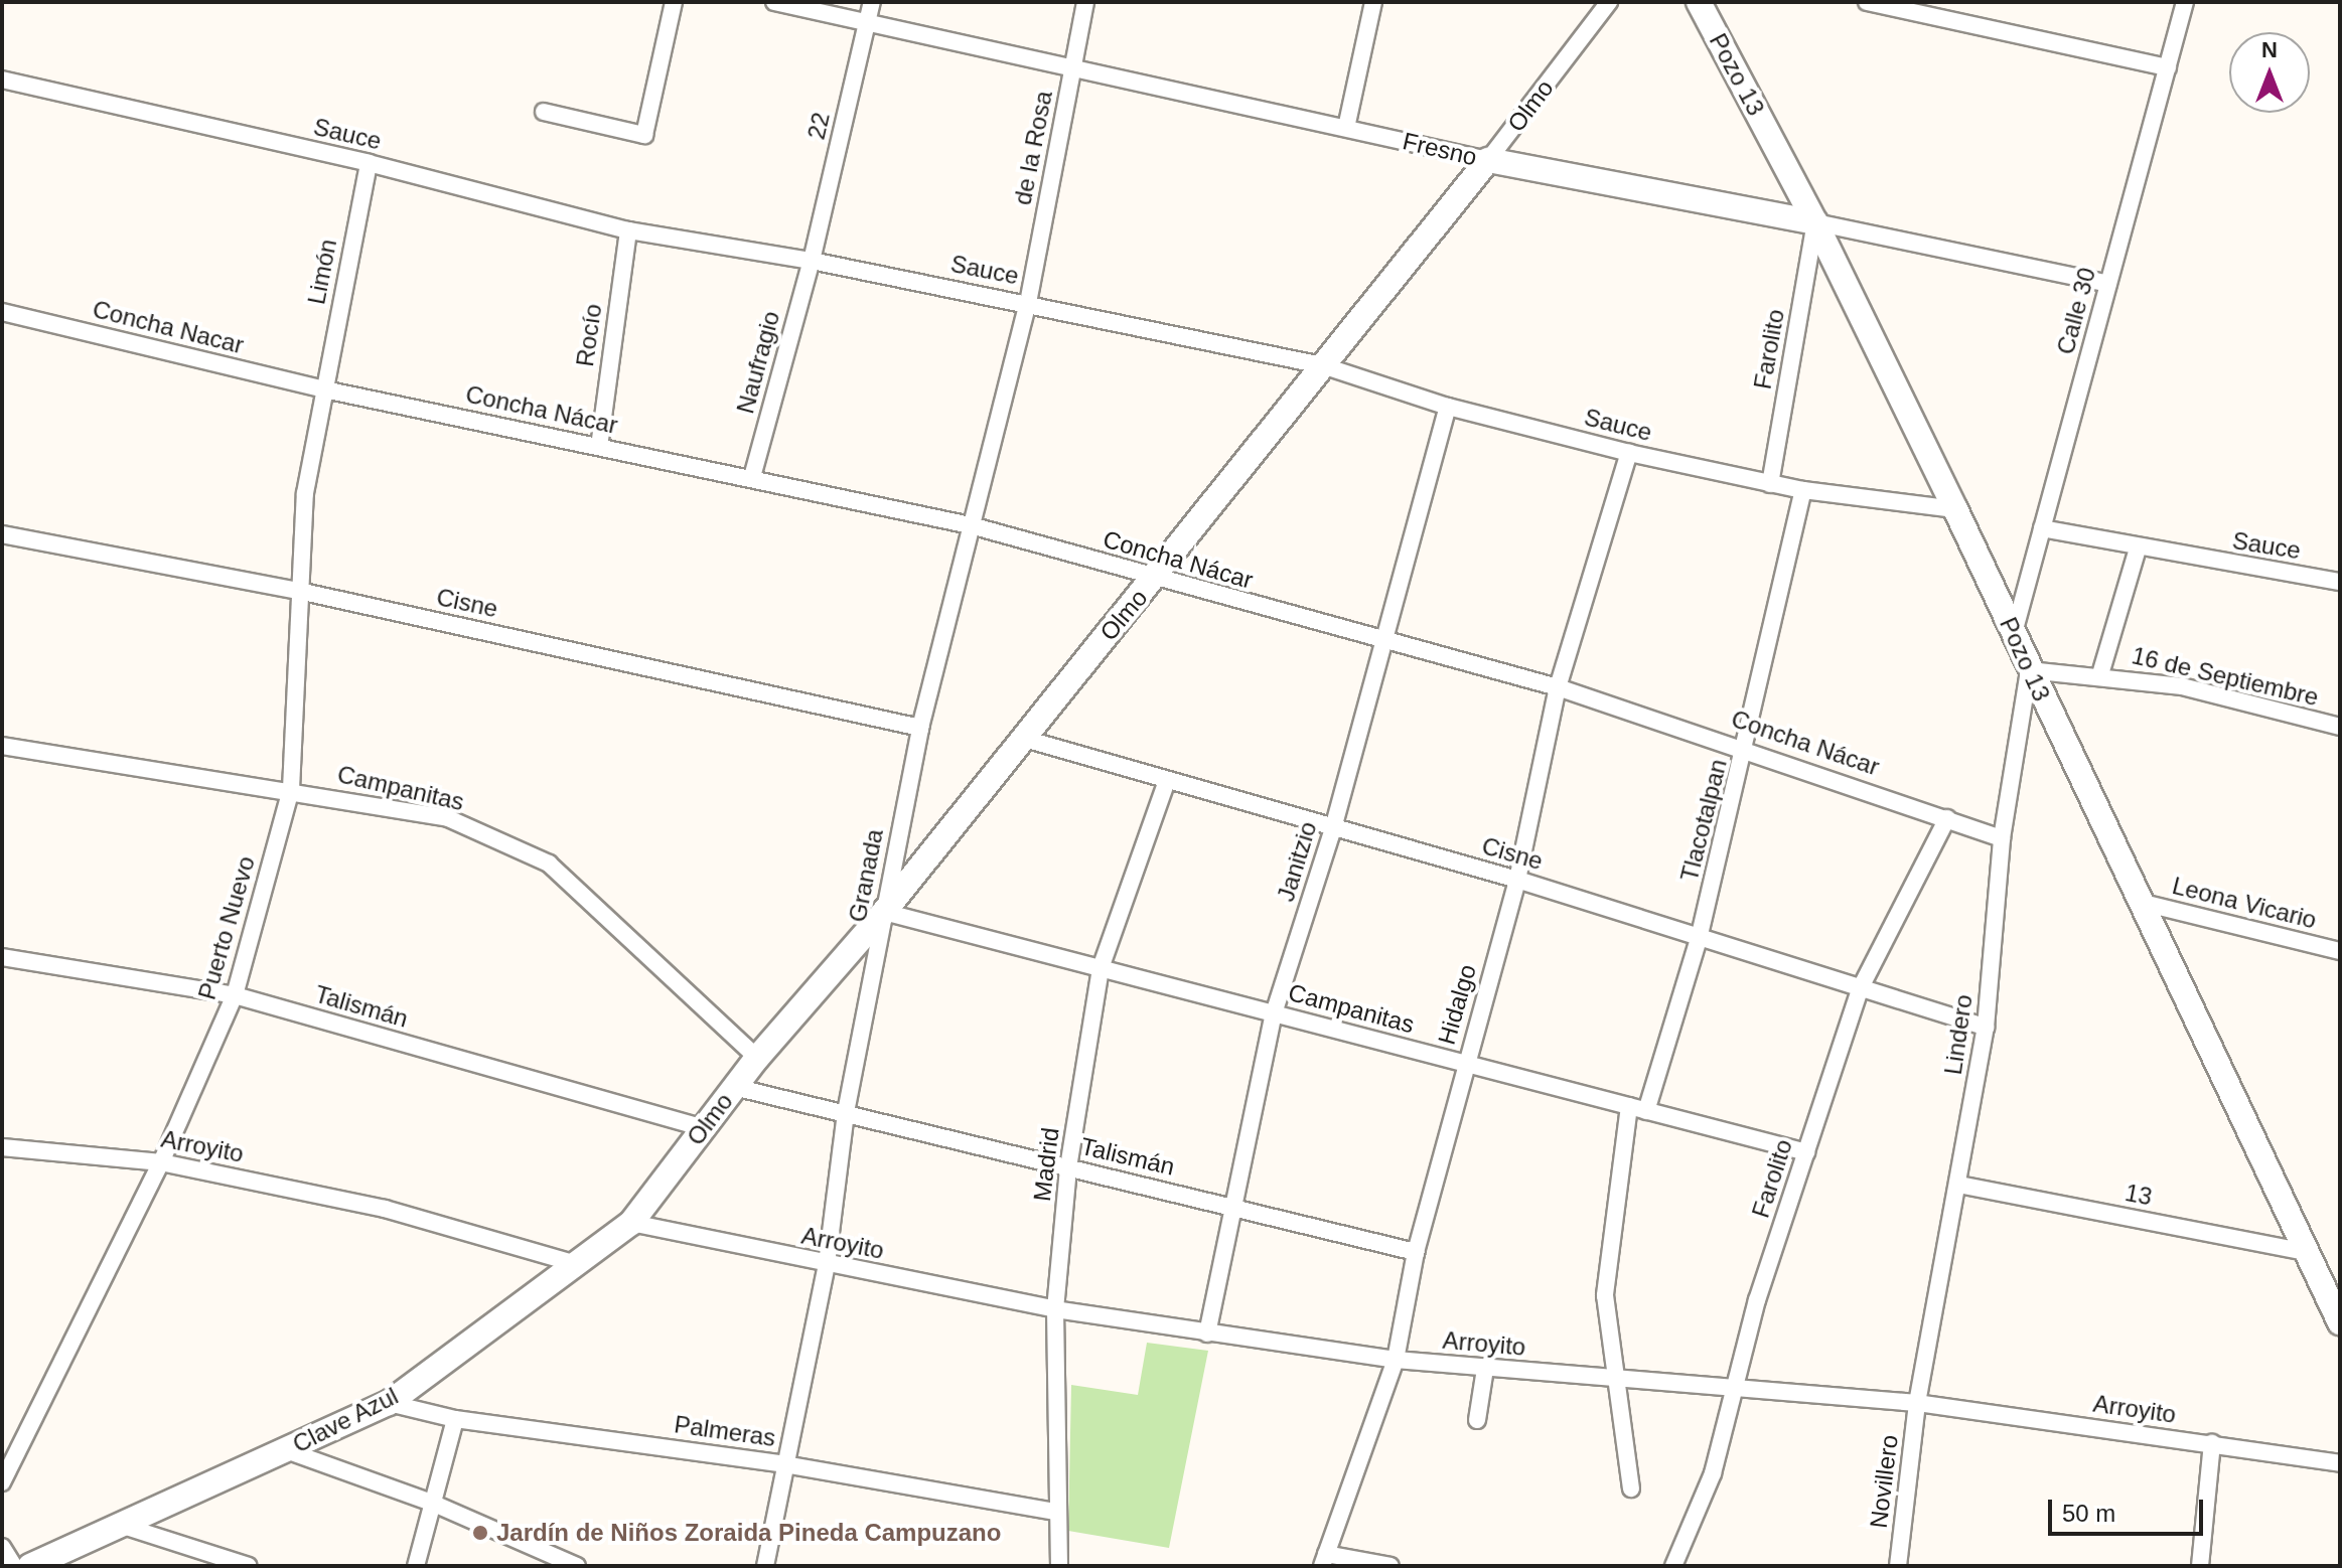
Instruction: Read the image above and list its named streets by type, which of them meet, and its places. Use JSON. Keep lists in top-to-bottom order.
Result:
{
  "streets": {
    "main road": [
      "Pozo 13",
      "Olmo",
      "Fresno",
      "Clave Azul"
    ],
    "street": [
      "22",
      "Sauce",
      "de la Rosa",
      "Limón",
      "Calle 30",
      "Concha Nacar",
      "Rocío",
      "Farolito",
      "Naufragio",
      "Concha Nácar",
      "Cisne",
      "16 de Septiembre",
      "Campanitas",
      "Tlacotalpan",
      "Janitzio",
      "Granada",
      "Leona Vicario",
      "Puerto Nuevo",
      "Hidalgo",
      "Talismán",
      "Lindero",
      "Arroyito",
      "Madrid",
      "13",
      "Palmeras",
      "Novillero"
    ]
  },
  "crossings": [
    ["Pozo 13", "Sauce"],
    ["Pozo 13", "Fresno"],
    ["Pozo 13", "Calle 30"],
    ["Pozo 13", "Farolito"],
    ["Pozo 13", "16 de Septiembre"],
    ["Pozo 13", "Leona Vicario"],
    ["Pozo 13", "Lindero"],
    ["Pozo 13", "13"],
    ["Olmo", "Sauce"],
    ["Olmo", "Fresno"],
    ["Olmo", "Concha Nácar"],
    ["Olmo", "Cisne"],
    ["Olmo", "Campanitas"],
    ["Olmo", "Granada"],
    ["Olmo", "Talismán"],
    ["Olmo", "Arroyito"],
    ["Olmo", "Clave Azul"],
    ["22", "Sauce"],
    ["22", "Fresno"],
    ["22", "Naufragio"],
    ["Sauce", "de la Rosa"],
    ["Sauce", "Limón"],
    ["Sauce", "Calle 30"],
    ["Sauce", "Rocío"],
    ["Sauce", "Farolito"],
    ["Sauce", "Naufragio"],
    ["Sauce", "16 de Septiembre"],
    ["Sauce", "Tlacotalpan"],
    ["Sauce", "Janitzio"],
    ["Sauce", "Granada"],
    ["Sauce", "Hidalgo"],
    ["de la Rosa", "Fresno"],
    ["de la Rosa", "Granada"],
    ["Fresno", "Calle 30"],
    ["Fresno", "Farolito"],
    ["Limón", "Concha Nacar"],
    ["Limón", "Concha Nácar"],
    ["Limón", "Puerto Nuevo"],
    ["Concha Nacar", "Concha Nácar"],
    ["Concha Nacar", "Puerto Nuevo"],
    ["Rocío", "Concha Nácar"],
    ["Farolito", "Concha Nácar"],
    ["Farolito", "Cisne"],
    ["Farolito", "Campanitas"],
    ["Farolito", "Arroyito"],
    ["Naufragio", "Concha Nácar"],
    ["Concha Nácar", "Tlacotalpan"],
    ["Concha Nácar", "Janitzio"],
    ["Concha Nácar", "Granada"],
    ["Concha Nácar", "Puerto Nuevo"],
    ["Concha Nácar", "Hidalgo"],
    ["Concha Nácar", "Lindero"],
    ["Cisne", "Tlacotalpan"],
    ["Cisne", "Janitzio"],
    ["Cisne", "Granada"],
    ["Cisne", "Puerto Nuevo"],
    ["Cisne", "Hidalgo"],
    ["Cisne", "Lindero"],
    ["Cisne", "Madrid"],
    ["16 de Septiembre", "Lindero"],
    ["Campanitas", "Tlacotalpan"],
    ["Campanitas", "Janitzio"],
    ["Campanitas", "Granada"],
    ["Campanitas", "Puerto Nuevo"],
    ["Campanitas", "Hidalgo"],
    ["Campanitas", "Madrid"],
    ["Janitzio", "Talismán"],
    ["Janitzio", "Arroyito"],
    ["Granada", "Talismán"],
    ["Granada", "Arroyito"],
    ["Granada", "Palmeras"],
    ["Puerto Nuevo", "Talismán"],
    ["Puerto Nuevo", "Arroyito"],
    ["Hidalgo", "Talismán"],
    ["Hidalgo", "Arroyito"],
    ["Talismán", "Madrid"],
    ["Lindero", "Arroyito"],
    ["Lindero", "13"],
    ["Lindero", "Novillero"],
    ["Arroyito", "Madrid"],
    ["Arroyito", "Clave Azul"],
    ["Arroyito", "Novillero"],
    ["Madrid", "Palmeras"],
    ["Clave Azul", "Palmeras"]
  ],
  "places": ["Jardín de Niños Zoraida Pineda Campuzano"],
  "scale_bar": "50 m",
  "north": "top"
}
